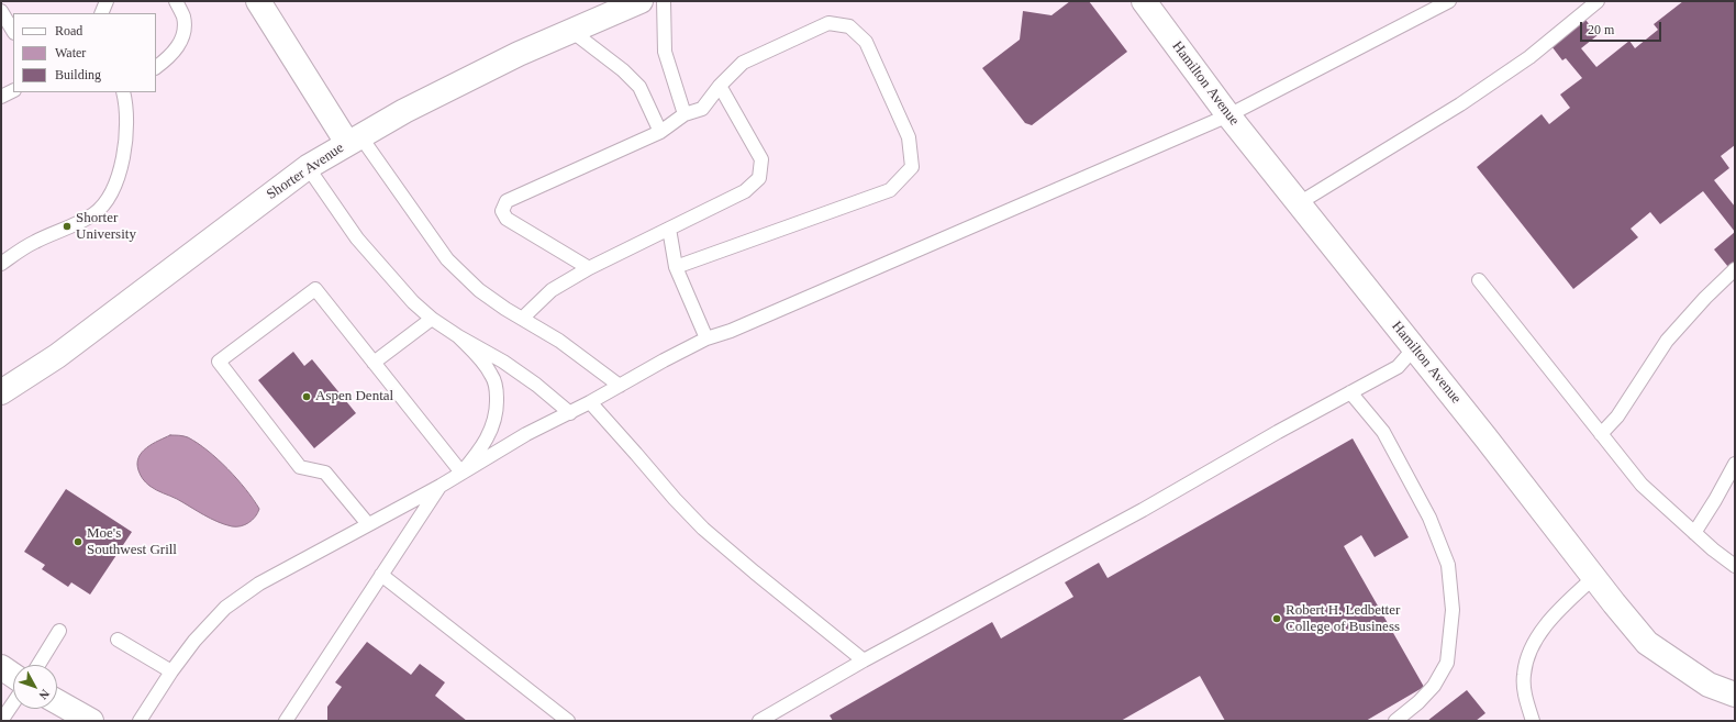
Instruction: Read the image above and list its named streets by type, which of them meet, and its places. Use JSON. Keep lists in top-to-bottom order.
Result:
{
  "streets": {
    "street": ["Hamilton Avenue", "Shorter Avenue"]
  },
  "places": [
    "Shorter University",
    "Aspen Dental",
    "Moe's Southwest Grill",
    "Robert H. Ledbetter College of Business"
  ],
  "legend": ["Road", "Water", "Building"],
  "scale_bar": "20 m",
  "north": "bottom right"
}
